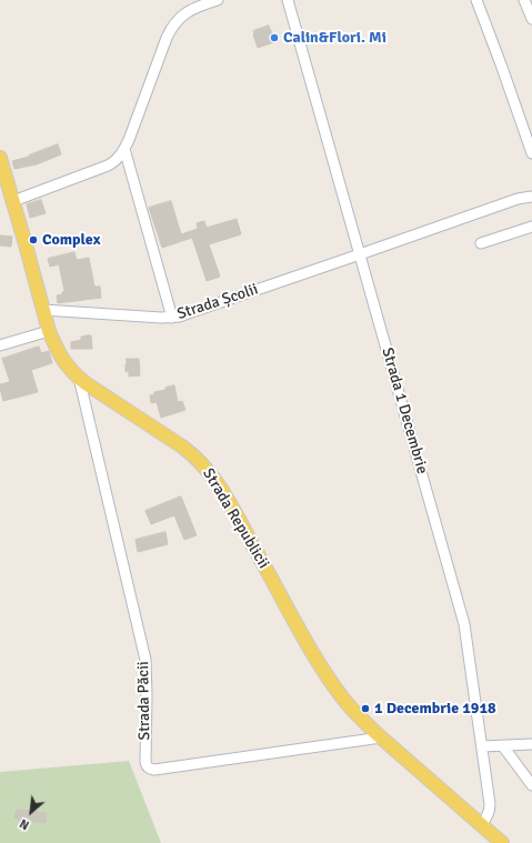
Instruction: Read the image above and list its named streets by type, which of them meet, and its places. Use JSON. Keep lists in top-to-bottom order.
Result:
{
  "streets": {
    "main road": ["Strada Republicii"],
    "street": ["Strada Școlii", "Strada 1 Decembrie", "Strada Păcii"]
  },
  "crossings": [
    ["Strada Școlii", "Strada 1 Decembrie"],
    ["Strada Școlii", "Strada Republicii"],
    ["Strada 1 Decembrie", "Strada Republicii"],
    ["Strada Republicii", "Strada Păcii"]
  ],
  "places": ["Calin&Flori. Mi", "Complex", "1 Decembrie 1918"],
  "north": "bottom left"
}
